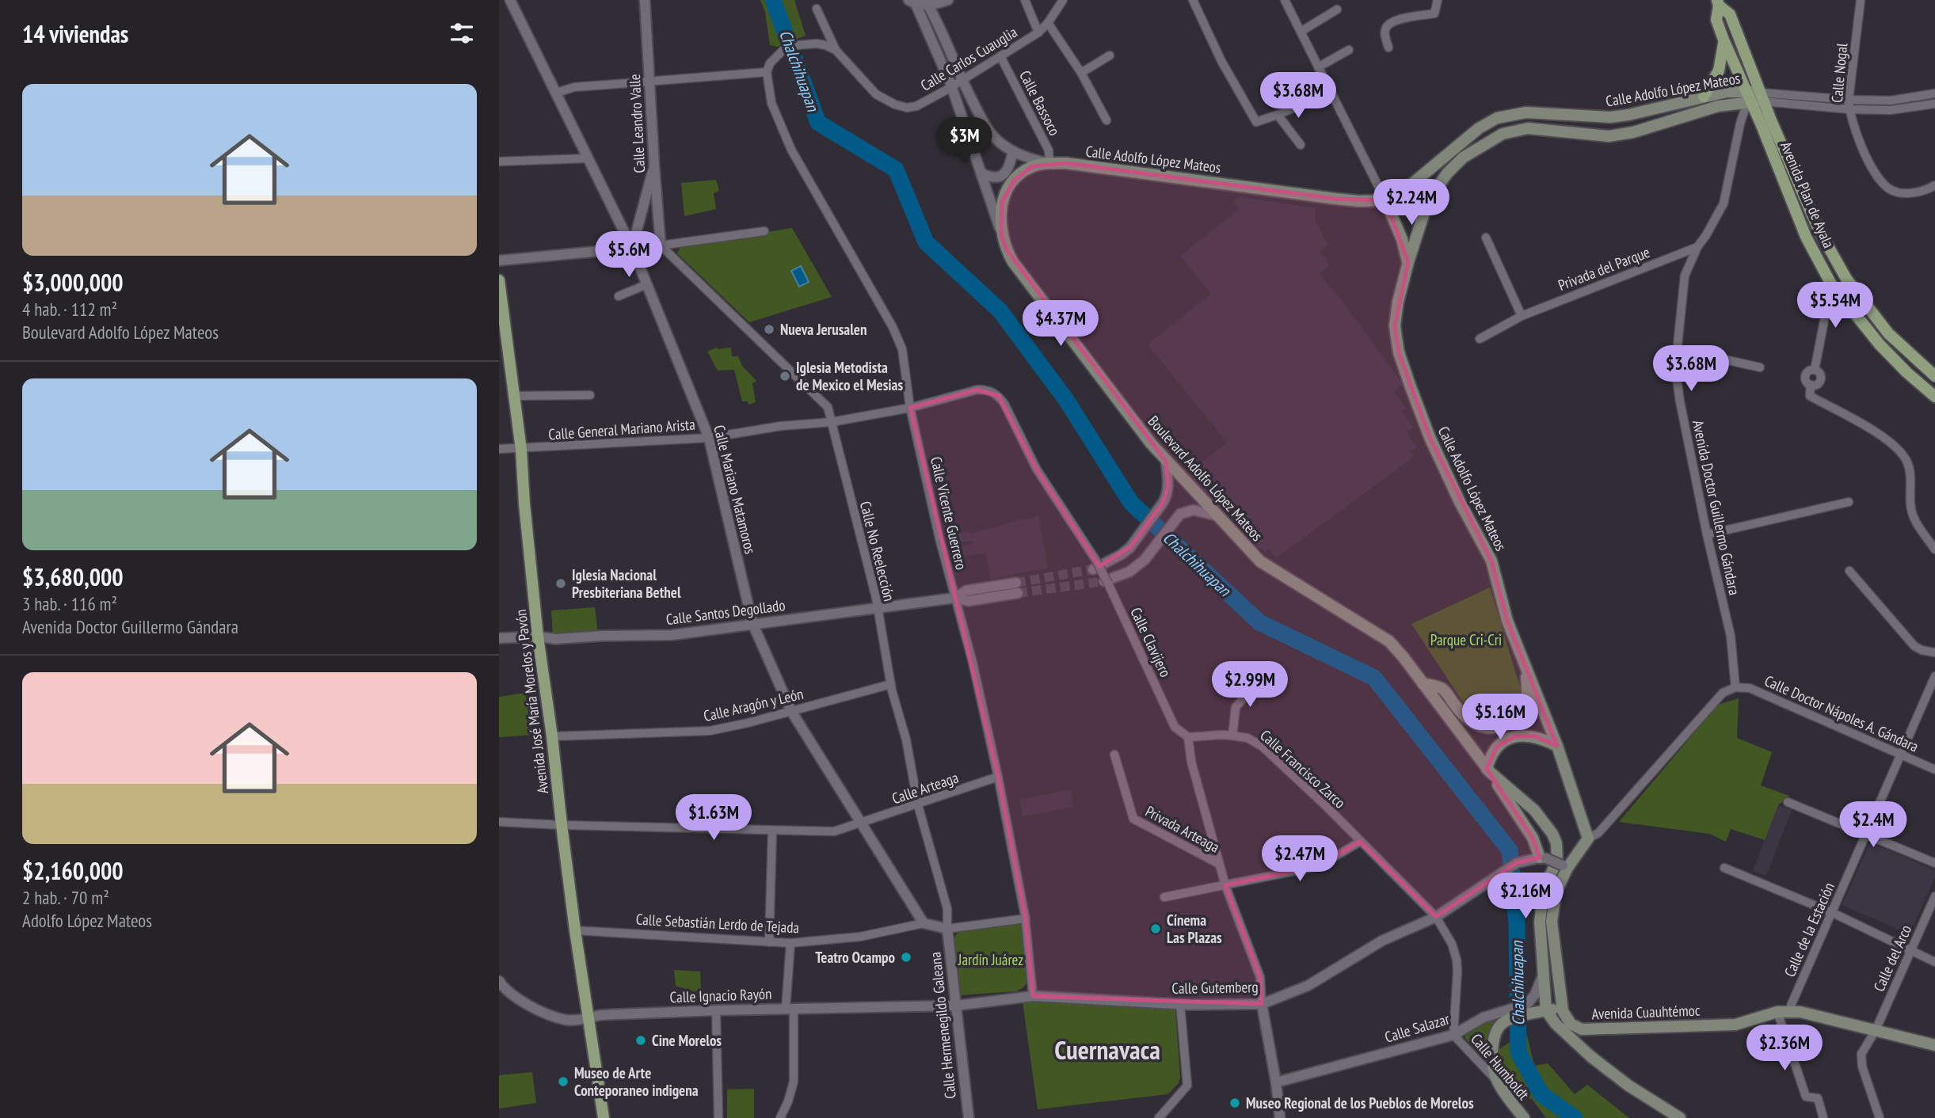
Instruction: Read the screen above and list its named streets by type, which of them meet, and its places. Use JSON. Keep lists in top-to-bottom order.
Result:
{
  "streets": {
    "main road": [
      "Calle Adolfo López Mateos",
      "Avenida Plan de Ayala",
      "Boulevard Adolfo López Mateos",
      "Avenida José María Morelos y Pavón",
      "Avenida Cuauhtémoc",
      "Calle Humboldt"
    ],
    "street": [
      "Calle Carlos Cuauglia",
      "Calle Nogal",
      "Calle Bassoco",
      "Calle Leandro Valle",
      "Privada del Parque",
      "Calle General Mariano Arista",
      "Calle Mariano Matamoros",
      "Avenida Doctor Guillermo Gándara",
      "Calle Vicente Guerrero",
      "Calle No Reelección",
      "Calle Santos Degollado",
      "Calle Clavijero",
      "Calle Aragón y León",
      "Calle Doctor Nápoles A. Gándara",
      "Calle Francisco Zarco",
      "Calle Arteaga",
      "Privada Arteaga",
      "Calle Sebastián Lerdo de Tejada",
      "Calle de la Estación",
      "Calle del Arco",
      "Calle Gutemberg",
      "Calle Ignacio Rayón",
      "Calle Hermenegildo Galeana",
      "Calle Salazar"
    ]
  },
  "crossings": [
    ["Calle Carlos Cuauglia", "Calle Adolfo López Mateos"],
    ["Calle Carlos Cuauglia", "Calle Bassoco"],
    ["Calle Carlos Cuauglia", "Boulevard Adolfo López Mateos"],
    ["Calle Carlos Cuauglia", "Calle Vicente Guerrero"],
    ["Calle Adolfo López Mateos", "Calle Bassoco"],
    ["Calle Adolfo López Mateos", "Avenida Plan de Ayala"],
    ["Calle Adolfo López Mateos", "Boulevard Adolfo López Mateos"],
    ["Calle Adolfo López Mateos", "Avenida Doctor Guillermo Gándara"],
    ["Calle Leandro Valle", "Calle No Reelección"],
    ["Avenida Plan de Ayala", "Avenida Doctor Guillermo Gándara"],
    ["Privada del Parque", "Avenida Doctor Guillermo Gándara"],
    ["Calle General Mariano Arista", "Calle Mariano Matamoros"],
    ["Calle General Mariano Arista", "Calle Vicente Guerrero"],
    ["Calle General Mariano Arista", "Calle No Reelección"],
    ["Calle General Mariano Arista", "Calle Clavijero"],
    ["Calle General Mariano Arista", "Avenida José María Morelos y Pavón"],
    ["Calle Mariano Matamoros", "Calle Santos Degollado"],
    ["Calle Mariano Matamoros", "Calle Aragón y León"],
    ["Calle Mariano Matamoros", "Calle Arteaga"],
    ["Calle Mariano Matamoros", "Calle Sebastián Lerdo de Tejada"],
    ["Avenida Doctor Guillermo Gándara", "Calle Doctor Nápoles A. Gándara"],
    ["Calle Vicente Guerrero", "Calle Santos Degollado"],
    ["Calle Vicente Guerrero", "Calle Clavijero"],
    ["Calle Vicente Guerrero", "Calle Arteaga"],
    ["Calle Vicente Guerrero", "Calle Gutemberg"],
    ["Calle No Reelección", "Calle Santos Degollado"],
    ["Calle No Reelección", "Calle Aragón y León"],
    ["Calle No Reelección", "Calle Arteaga"],
    ["Calle No Reelección", "Calle Hermenegildo Galeana"],
    ["Calle Santos Degollado", "Avenida José María Morelos y Pavón"],
    ["Calle Clavijero", "Calle Francisco Zarco"],
    ["Avenida José María Morelos y Pavón", "Calle Aragón y León"],
    ["Avenida José María Morelos y Pavón", "Calle Arteaga"],
    ["Avenida José María Morelos y Pavón", "Calle Sebastián Lerdo de Tejada"],
    ["Avenida José María Morelos y Pavón", "Calle Ignacio Rayón"],
    ["Calle Doctor Nápoles A. Gándara", "Calle de la Estación"],
    ["Calle Francisco Zarco", "Calle Gutemberg"],
    ["Calle Francisco Zarco", "Calle Salazar"],
    ["Calle Francisco Zarco", "Calle Humboldt"],
    ["Calle de la Estación", "Avenida Cuauhtémoc"],
    ["Calle del Arco", "Avenida Cuauhtémoc"],
    ["Calle Gutemberg", "Calle Ignacio Rayón"],
    ["Calle Gutemberg", "Calle Hermenegildo Galeana"],
    ["Calle Ignacio Rayón", "Calle Hermenegildo Galeana"],
    ["Calle Salazar", "Calle Humboldt"]
  ],
  "districts": ["Cuernavaca"],
  "water": ["Chalchihuapan"],
  "parks": ["Parque Cri-Cri", "Jardín Juárez"],
  "places": [
    "Nueva Jerusalen",
    "Iglesia Metodista de Mexico el Mesias",
    "Iglesia Nacional Presbiteriana Bethel",
    "Cínema Las Plazas",
    "Teatro Ocampo",
    "Cine Morelos",
    "Museo de Arte Conteporaneo indigena",
    "Museo Regional de los Pueblos de Morelos"
  ],
  "page": {
    "heading": "14 viviendas",
    "list": [
      {
        "name": "$3,000,000",
        "note": "4 hab. · 112 m² · Boulevard Adolfo López Mateos"
      },
      {
        "name": "$3,680,000",
        "note": "3 hab. · 116 m² · Avenida Doctor Guillermo Gándara"
      },
      {
        "name": "$2,160,000",
        "note": "2 hab. · 70 m² · Adolfo López Mateos"
      }
    ],
    "price": [
      "$3.68M",
      "$3M",
      "$2.24M",
      "$5.6M",
      "$5.54M",
      "$4.37M",
      "$3.68M",
      "$2.99M",
      "$5.16M",
      "$1.63M",
      "$2.4M",
      "$2.47M",
      "$2.16M",
      "$2.36M"
    ]
  }
}
